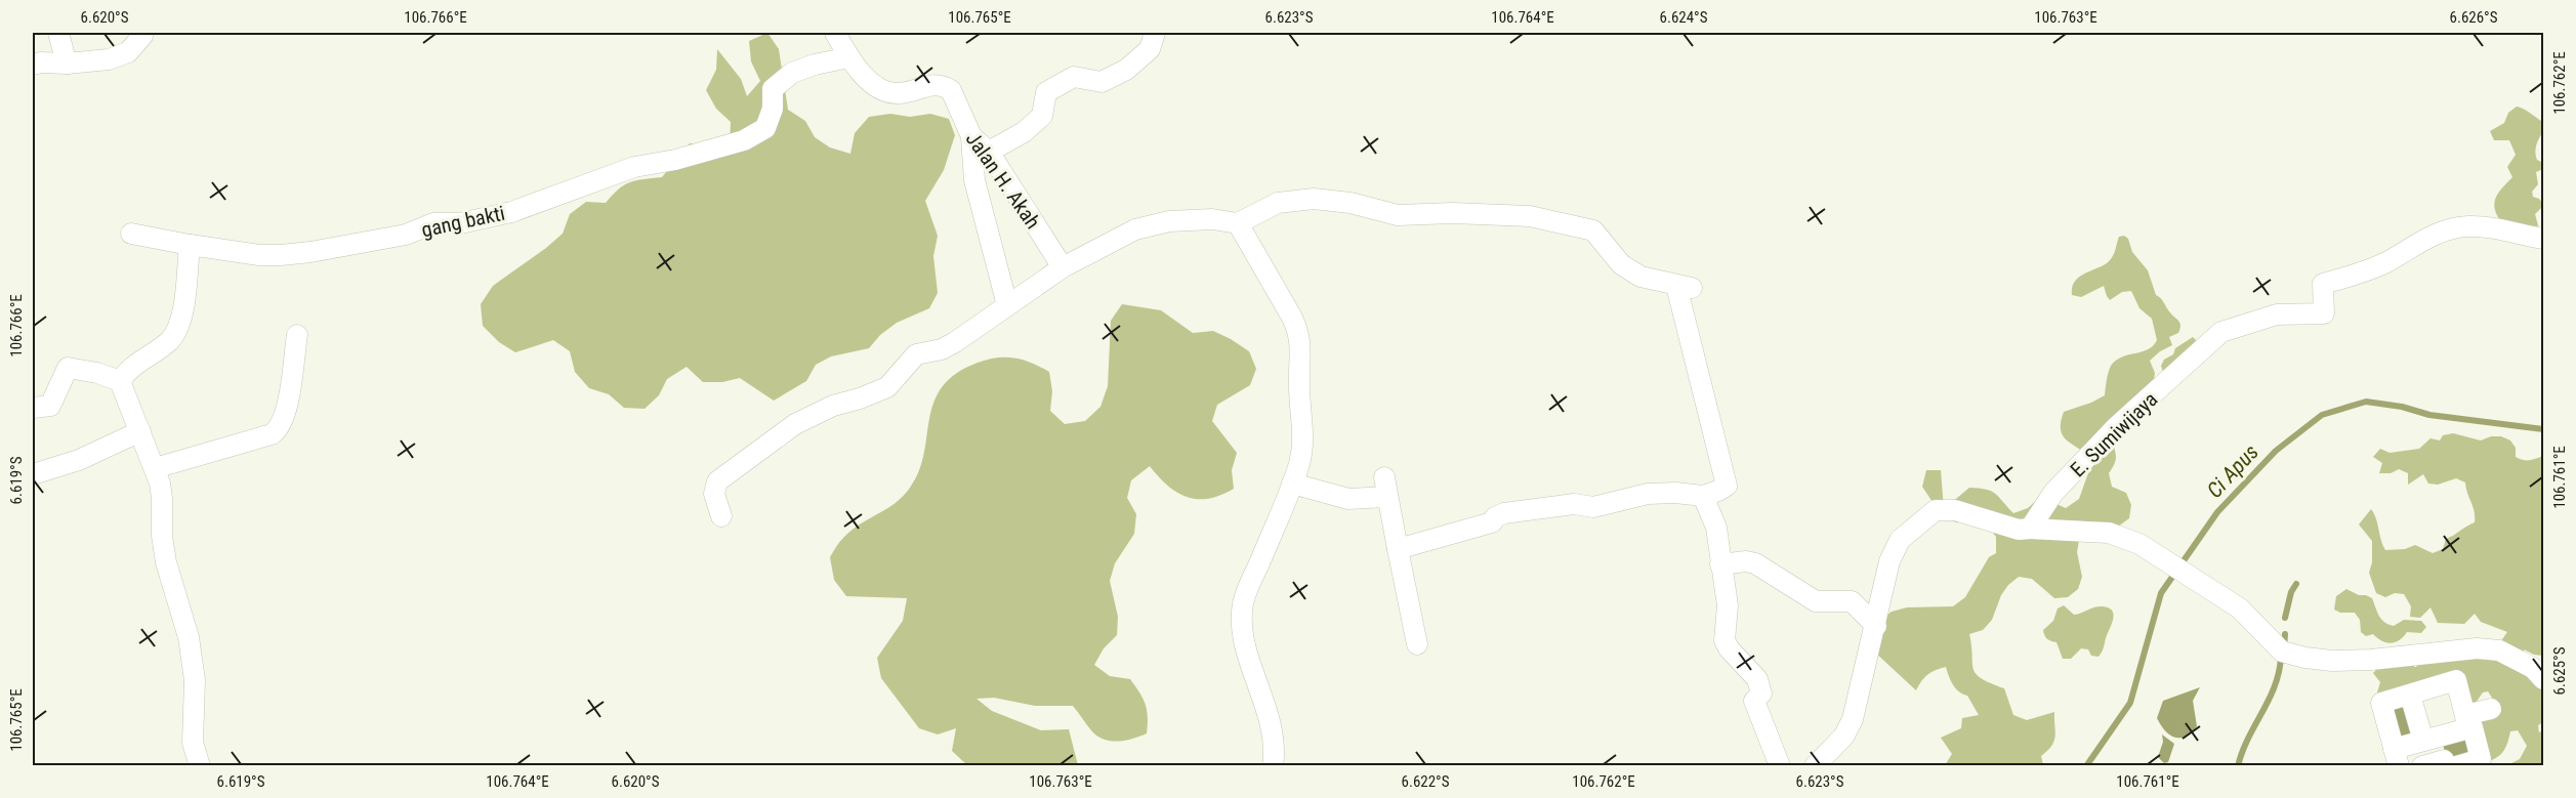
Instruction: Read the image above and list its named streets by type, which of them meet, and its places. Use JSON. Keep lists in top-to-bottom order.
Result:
{
  "streets": {
    "street": ["Jalan H. Akah", "gang bakti", "E. Sumiwijaya"]
  },
  "crossings": [
    ["Jalan H. Akah", "gang bakti"]
  ],
  "water": ["Ci Apus"],
  "coordinates": [
    "6.620°S",
    "106.766°E",
    "106.765°E",
    "6.623°S",
    "106.764°E",
    "6.624°S",
    "106.763°E",
    "6.626°S",
    "106.762°E",
    "106.761°E",
    "6.619°S",
    "6.625°S",
    "6.622°S"
  ]
}
